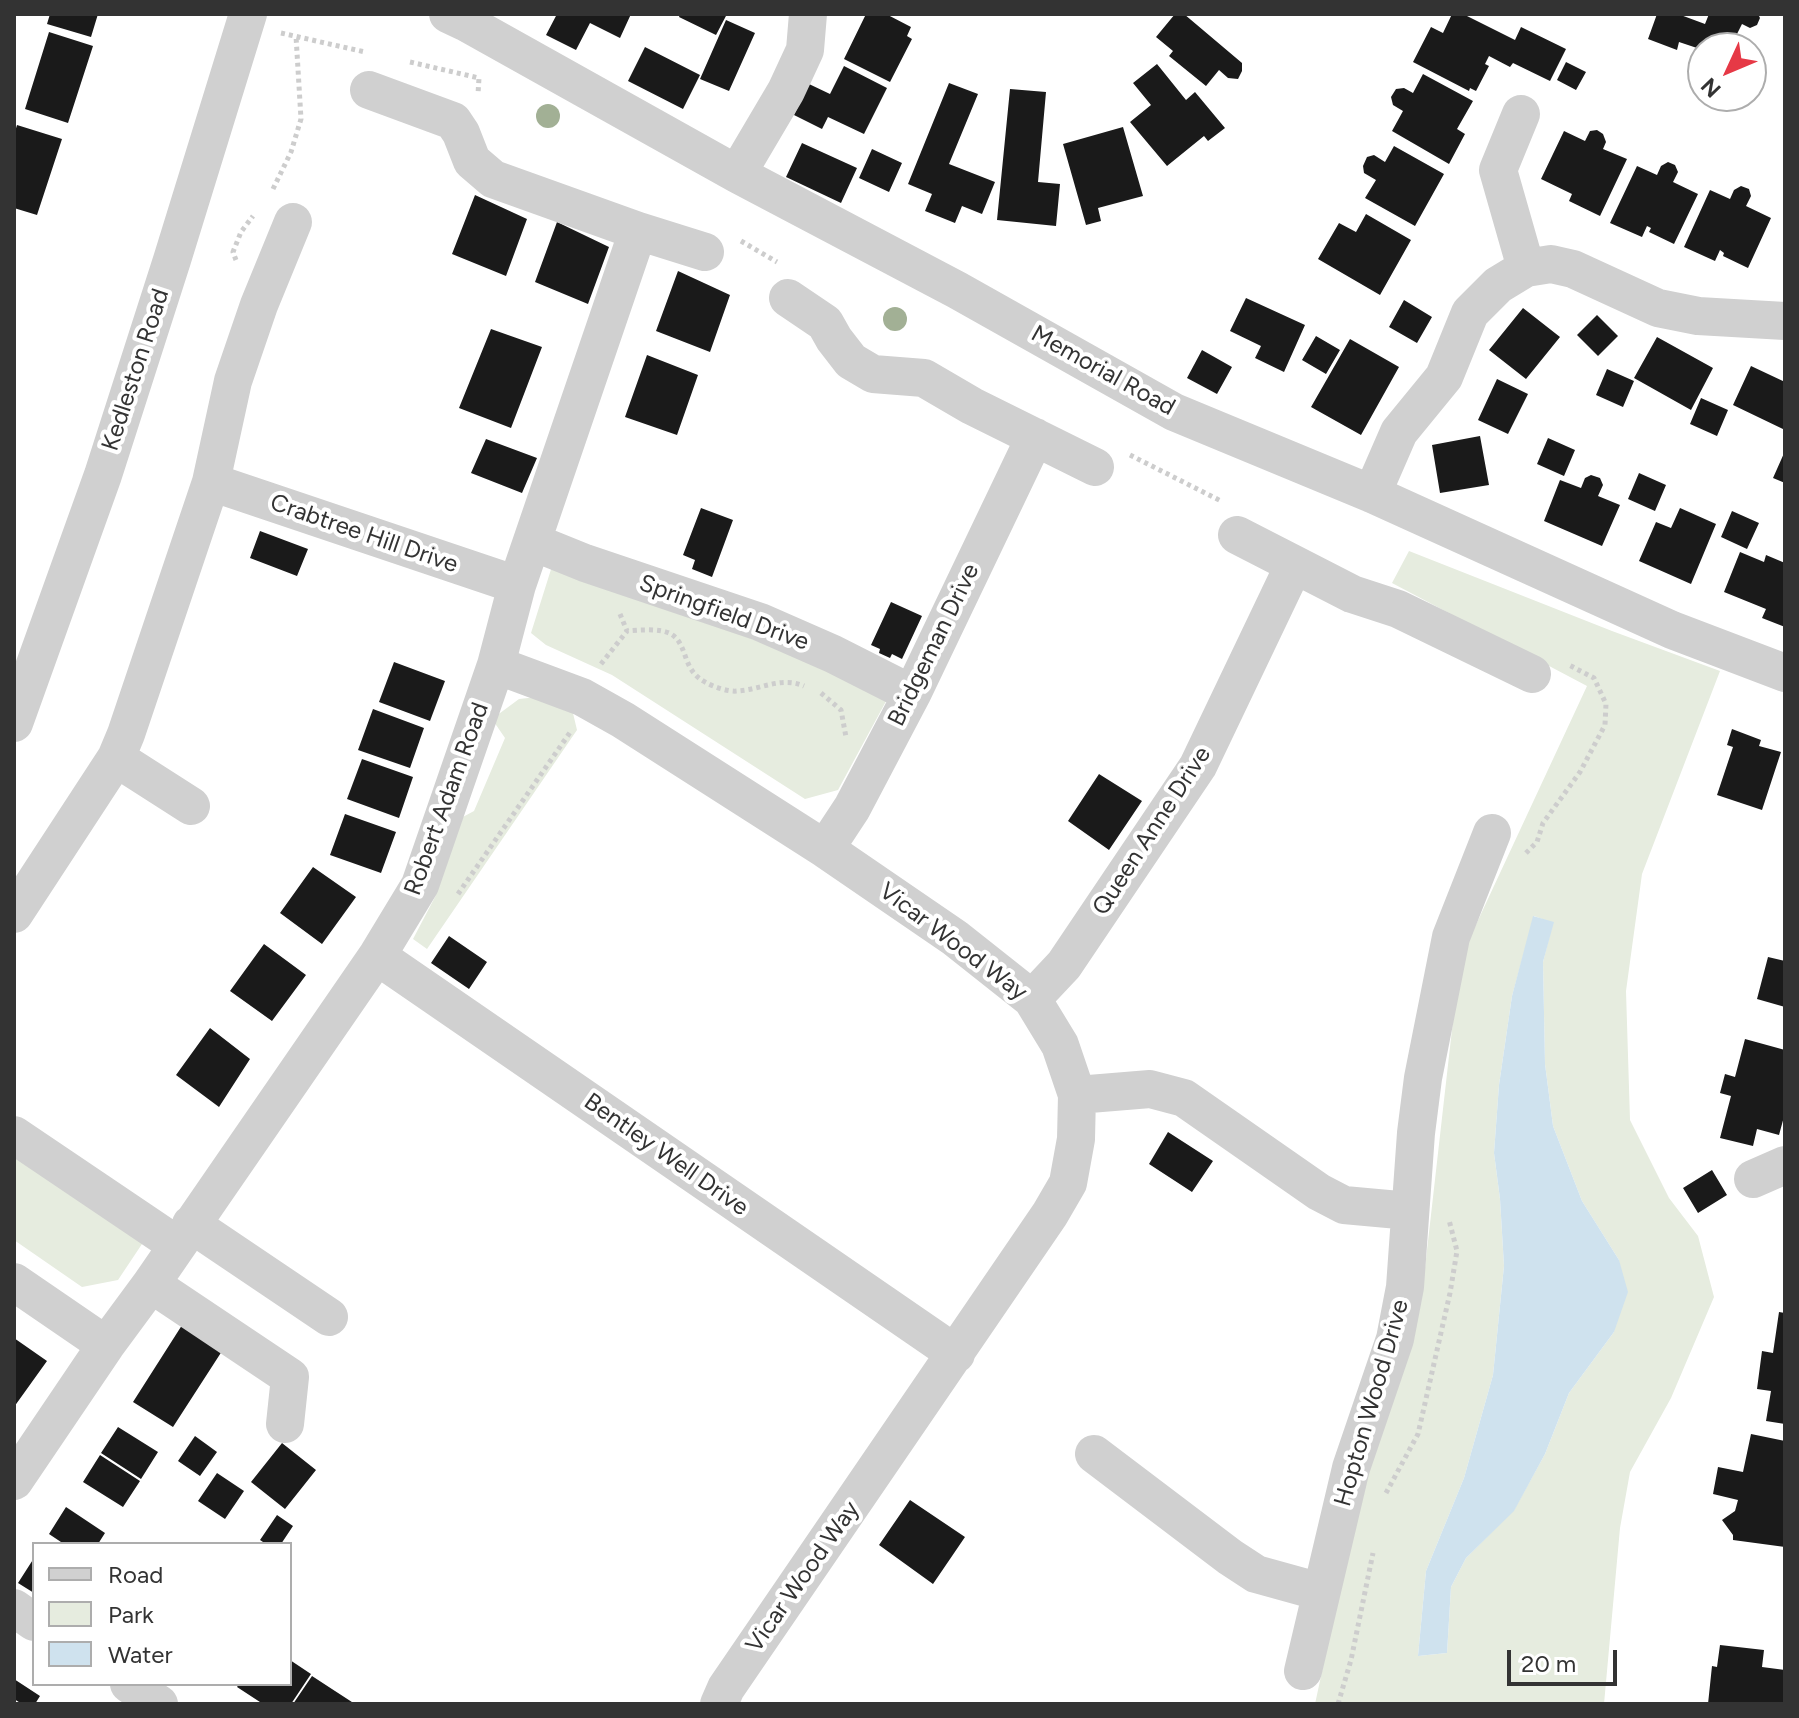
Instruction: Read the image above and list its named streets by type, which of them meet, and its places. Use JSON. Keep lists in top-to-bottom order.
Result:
{
  "streets": {
    "street": [
      "Kedleston Road",
      "Memorial Road",
      "Crabtree Hill Drive",
      "Springfield Drive",
      "Bridgeman Drive",
      "Robert Adam Road",
      "Queen Anne Drive",
      "Vicar Wood Way",
      "Bentley Well Drive",
      "Hopton Wood Drive"
    ]
  },
  "crossings": [
    ["Crabtree Hill Drive", "Robert Adam Road"],
    ["Springfield Drive", "Bridgeman Drive"],
    ["Springfield Drive", "Robert Adam Road"],
    ["Bridgeman Drive", "Vicar Wood Way"],
    ["Robert Adam Road", "Vicar Wood Way"],
    ["Robert Adam Road", "Bentley Well Drive"],
    ["Queen Anne Drive", "Vicar Wood Way"],
    ["Vicar Wood Way", "Bentley Well Drive"]
  ],
  "legend": ["Road", "Park", "Water"],
  "scale_bar": "20 m",
  "north": "bottom left"
}
